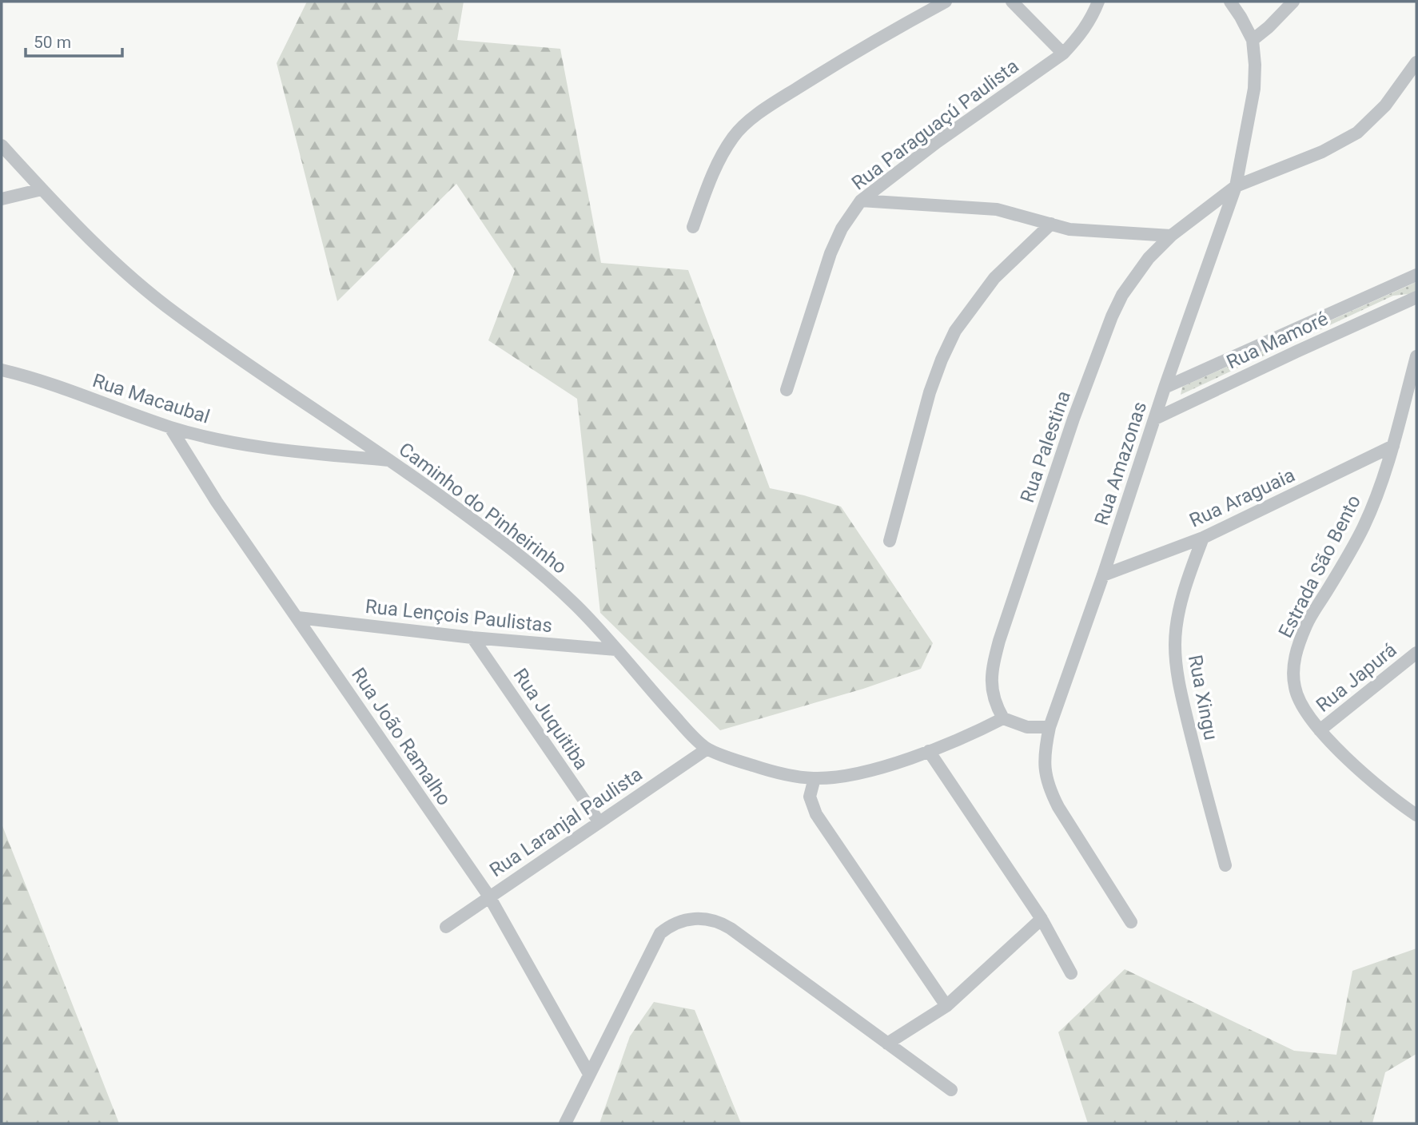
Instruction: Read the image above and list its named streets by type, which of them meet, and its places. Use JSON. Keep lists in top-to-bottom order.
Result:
{
  "streets": {
    "street": [
      "Rua Paraguaçú Paulista",
      "Rua Mamoré",
      "Rua Macaubal",
      "Rua Palestina",
      "Rua Amazonas",
      "Rua Araguaia",
      "Caminho do Pinheirinho",
      "Estrada São Bento",
      "Rua Lençois Paulistas",
      "Rua Japurá",
      "Rua Xingu",
      "Rua Juquitiba",
      "Rua João Ramalho",
      "Rua Laranjal Paulista"
    ]
  },
  "crossings": [
    ["Rua Mamoré", "Rua Amazonas"],
    ["Rua Macaubal", "Caminho do Pinheirinho"],
    ["Rua Macaubal", "Rua João Ramalho"],
    ["Rua Palestina", "Rua Amazonas"],
    ["Rua Palestina", "Caminho do Pinheirinho"],
    ["Rua Amazonas", "Rua Araguaia"],
    ["Rua Araguaia", "Estrada São Bento"],
    ["Rua Araguaia", "Rua Xingu"],
    ["Caminho do Pinheirinho", "Rua Lençois Paulistas"],
    ["Caminho do Pinheirinho", "Rua Laranjal Paulista"],
    ["Estrada São Bento", "Rua Japurá"],
    ["Rua Lençois Paulistas", "Rua Juquitiba"],
    ["Rua Lençois Paulistas", "Rua João Ramalho"],
    ["Rua Juquitiba", "Rua Laranjal Paulista"],
    ["Rua João Ramalho", "Rua Laranjal Paulista"]
  ],
  "scale_bar": "50 m"
}
